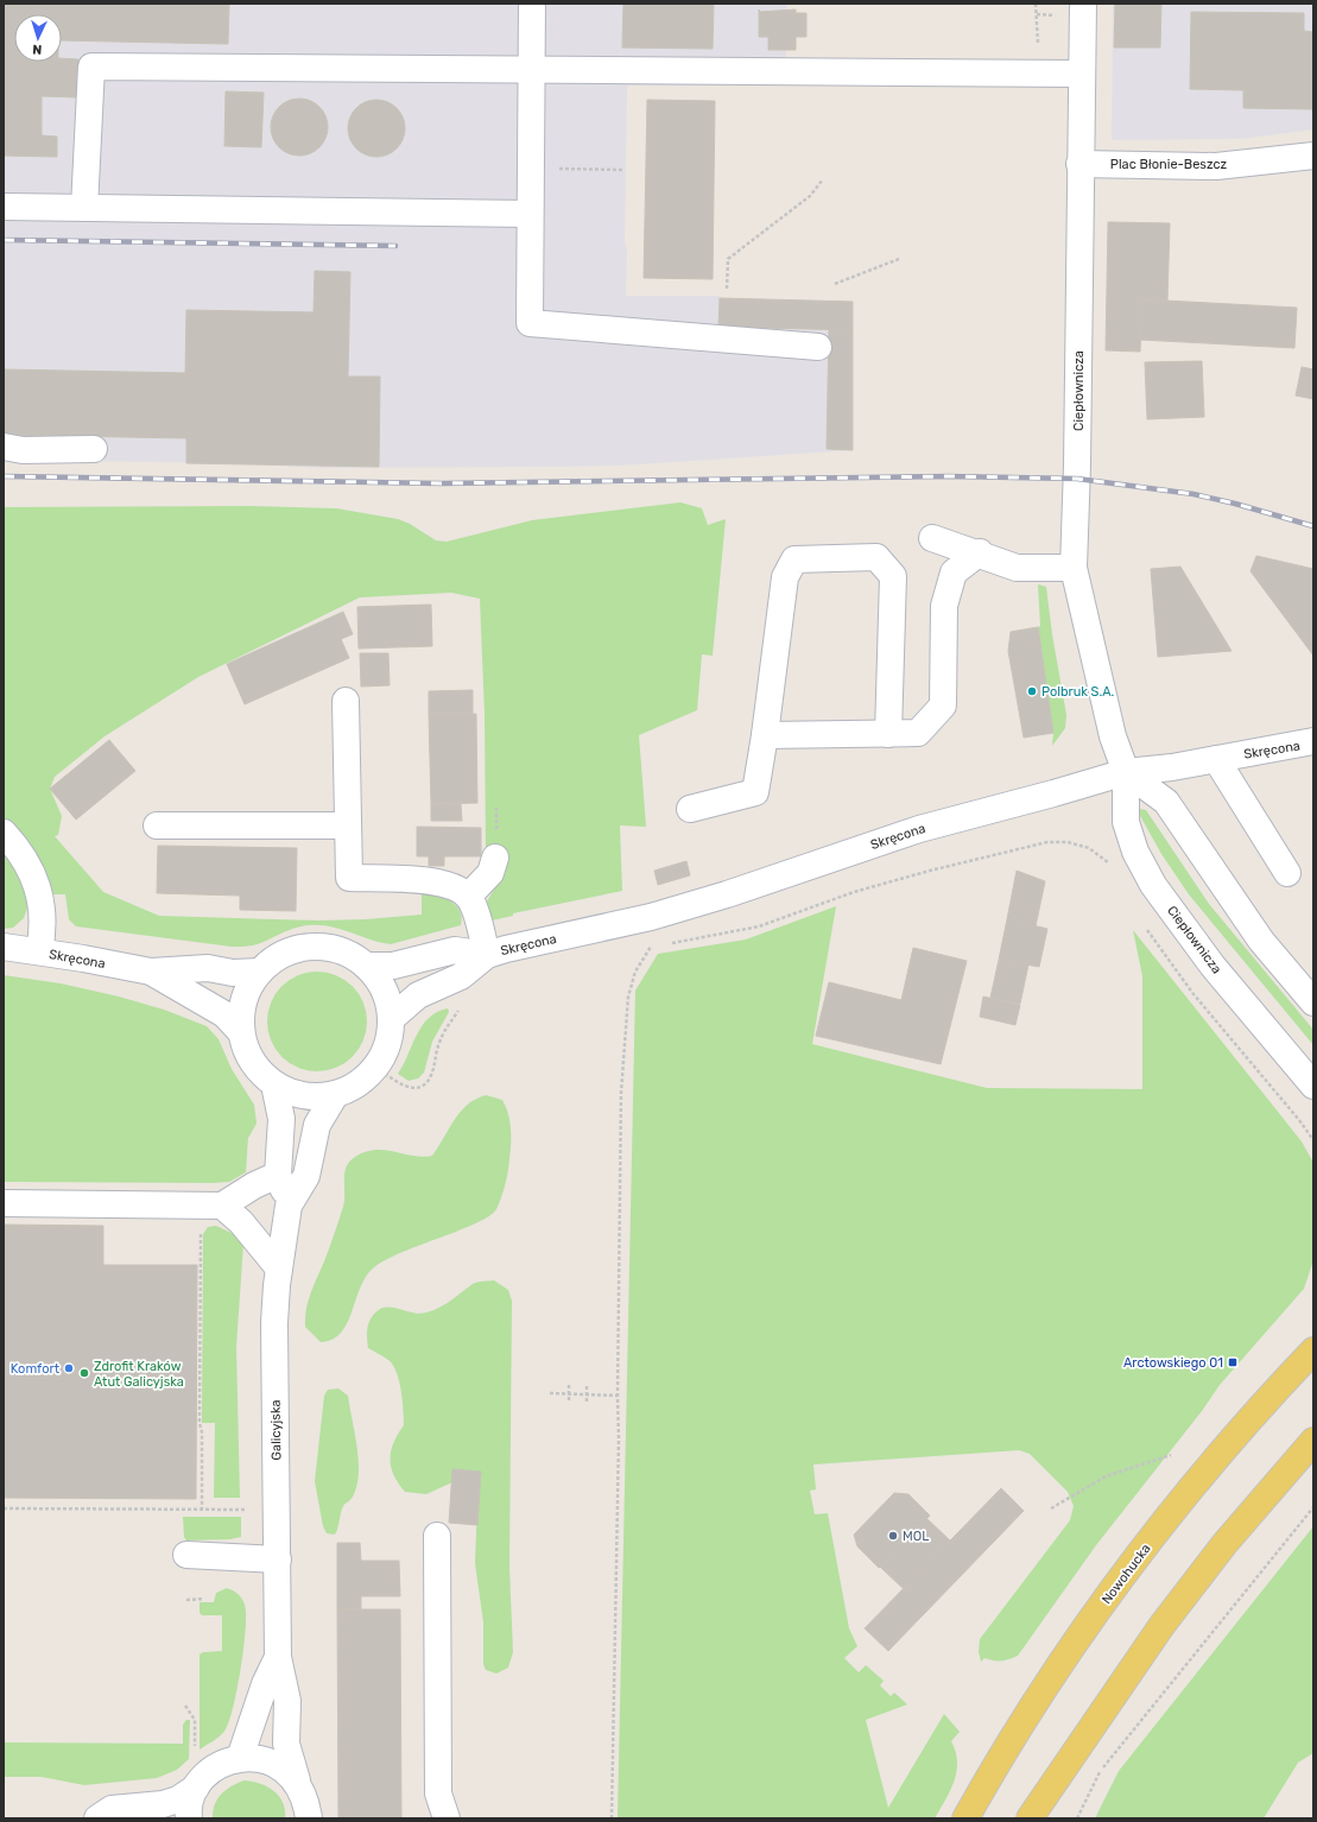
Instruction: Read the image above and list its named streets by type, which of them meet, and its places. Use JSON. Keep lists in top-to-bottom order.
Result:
{
  "streets": {
    "main road": ["Nowohucka"],
    "street": [
      "Plac Błonie-Beszcz",
      "Ciepłownicza",
      "Skręcona",
      "Galicyjska"
    ]
  },
  "crossings": [
    ["Plac Błonie-Beszcz", "Ciepłownicza"],
    ["Ciepłownicza", "Skręcona"],
    ["Skręcona", "Galicyjska"]
  ],
  "places": {
    "other": [
      "Polbruk S.A.",
      "Komfort",
      "Zdrofit Kraków Atut Galicyjska",
      "MOL"
    ],
    "transit": ["Arctowskiego 01"]
  },
  "north": "bottom"
}
